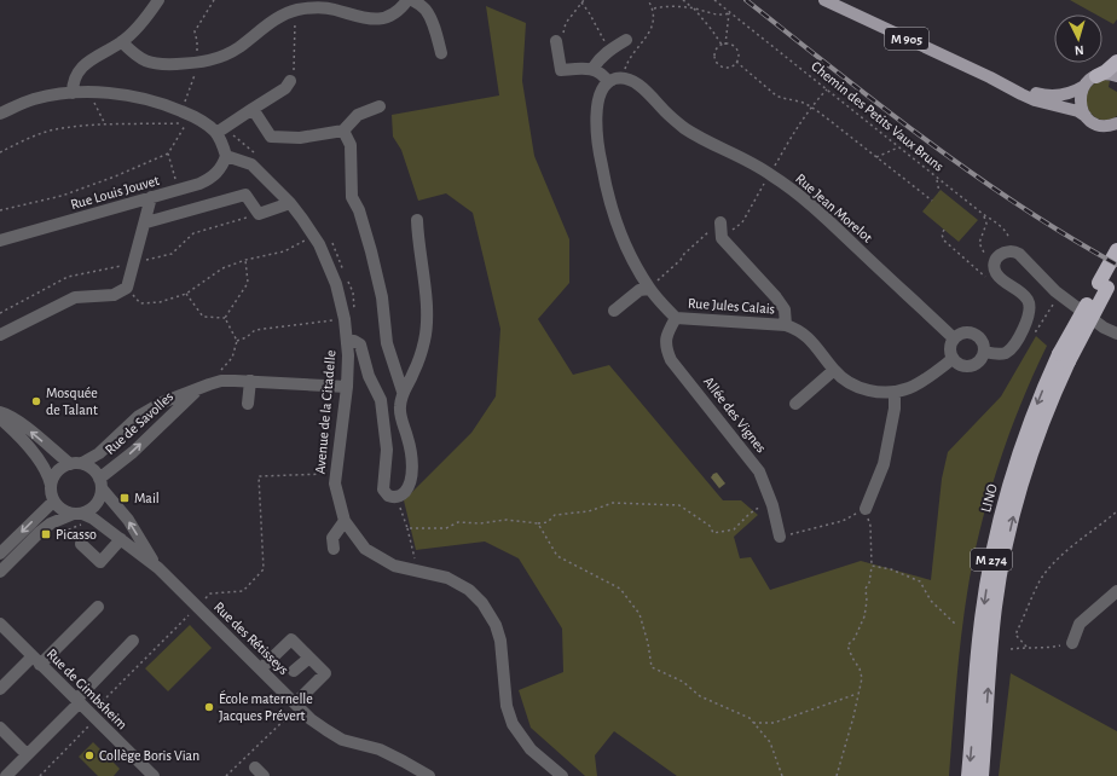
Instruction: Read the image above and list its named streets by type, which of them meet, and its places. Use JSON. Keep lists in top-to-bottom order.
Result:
{
  "streets": {
    "highway": ["LINO", "M 274"],
    "main road": ["M 905"],
    "street": [
      "Rue Louis Jouvet",
      "Rue Jean Morelot",
      "Rue Jules Calais",
      "Avenue de la Citadelle",
      "Allée des Vignes",
      "Rue de Savolles",
      "Rue des Rétisseys",
      "Rue de Gimbsheim"
    ],
    "path": ["Chemin des Petits Vaux Bruns"]
  },
  "crossings": [
    ["Rue Louis Jouvet", "Avenue de la Citadelle"],
    ["Rue Jean Morelot", "Rue Jules Calais"],
    ["Rue Jules Calais", "Allée des Vignes"],
    ["Avenue de la Citadelle", "Rue de Savolles"],
    ["Rue de Savolles", "Rue des Rétisseys"]
  ],
  "places": {
    "other": ["Mosquée de Talant", "École maternelle Jacques Prévert", "Collège Boris Vian"],
    "transit": ["Mail", "Picasso"]
  },
  "north": "bottom"
}
